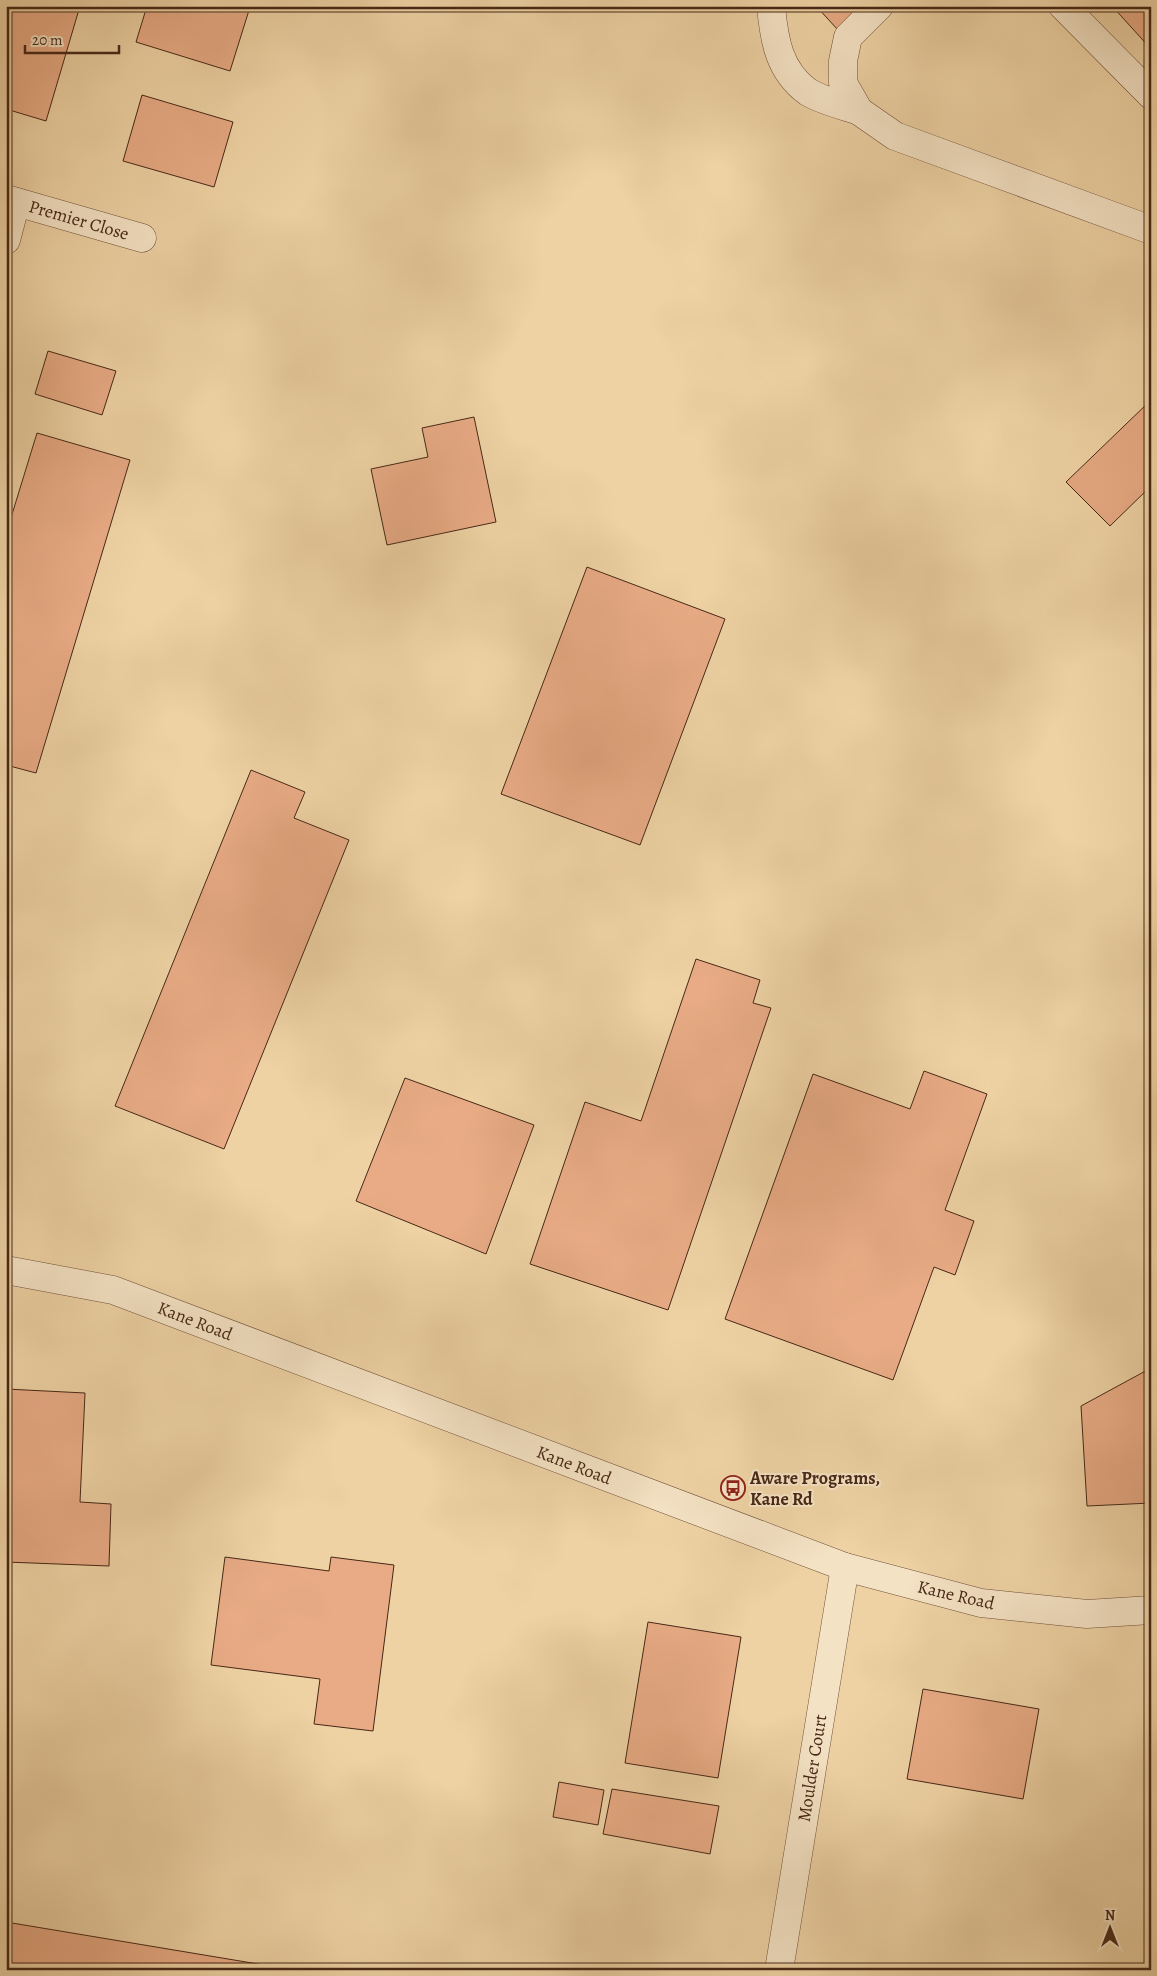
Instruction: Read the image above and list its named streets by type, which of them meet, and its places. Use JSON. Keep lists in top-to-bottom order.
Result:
{
  "streets": {
    "street": ["Premier Close", "Kane Road", "Moulder Court"]
  },
  "crossings": [
    ["Kane Road", "Moulder Court"]
  ],
  "places": {
    "bus stop": ["Aware Programs, Kane Rd"]
  },
  "scale_bar": "20 m",
  "north": "top"
}
